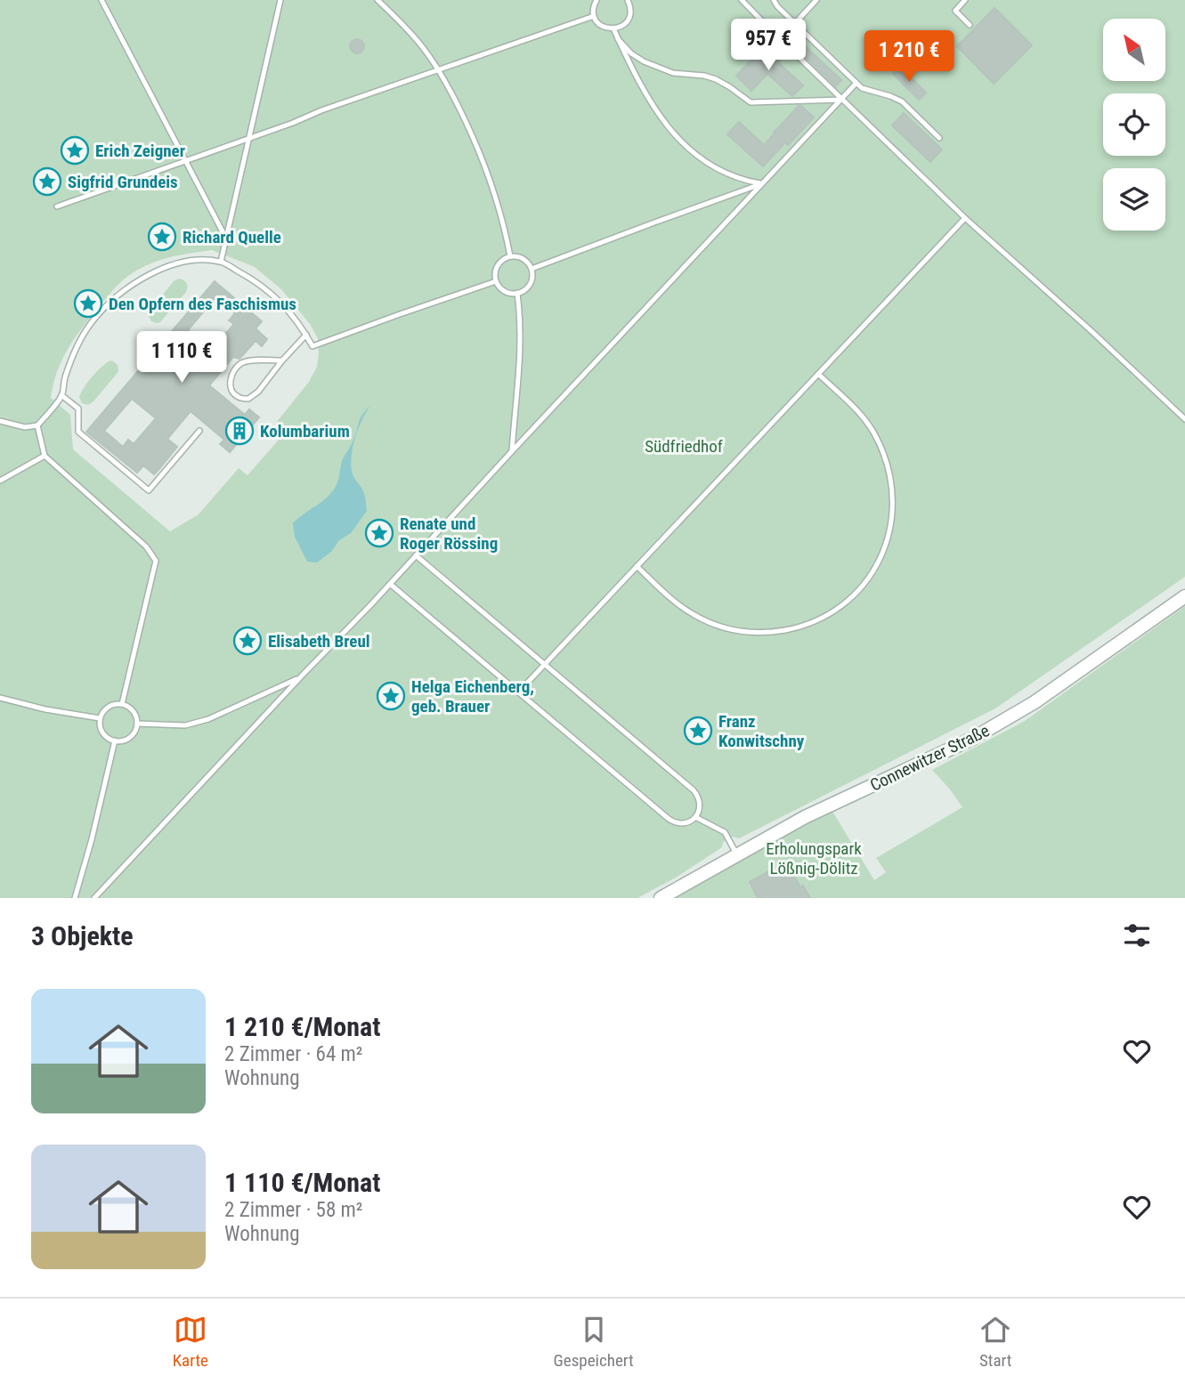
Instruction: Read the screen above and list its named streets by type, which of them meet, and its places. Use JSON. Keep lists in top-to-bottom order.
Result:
{
  "streets": {
    "street": ["Connewitzer Straße"]
  },
  "parks": ["Südfriedhof", "Erholungspark Lößnig-Dölitz"],
  "places": {
    "place": [
      "Erich Zeigner",
      "Sigfrid Grundeis",
      "Richard Quelle",
      "Den Opfern des Faschismus",
      "Renate und Roger Rössing",
      "Elisabeth Breul",
      "Helga Eichenberg, geb. Brauer",
      "Franz Konwitschny"
    ],
    "building": ["Kolumbarium"]
  },
  "north": "top left",
  "page": {
    "price": ["957 €", "1 210 €", "1 110 €"],
    "heading": "3 Objekte",
    "list": [
      {
        "name": "1 210 €/Monat",
        "note": "2 Zimmer · 64 m² · Wohnung"
      },
      {
        "name": "1 110 €/Monat",
        "note": "2 Zimmer · 58 m² · Wohnung"
      }
    ],
    "tabs": ["Karte", "Gespeichert", "Start"]
  }
}
